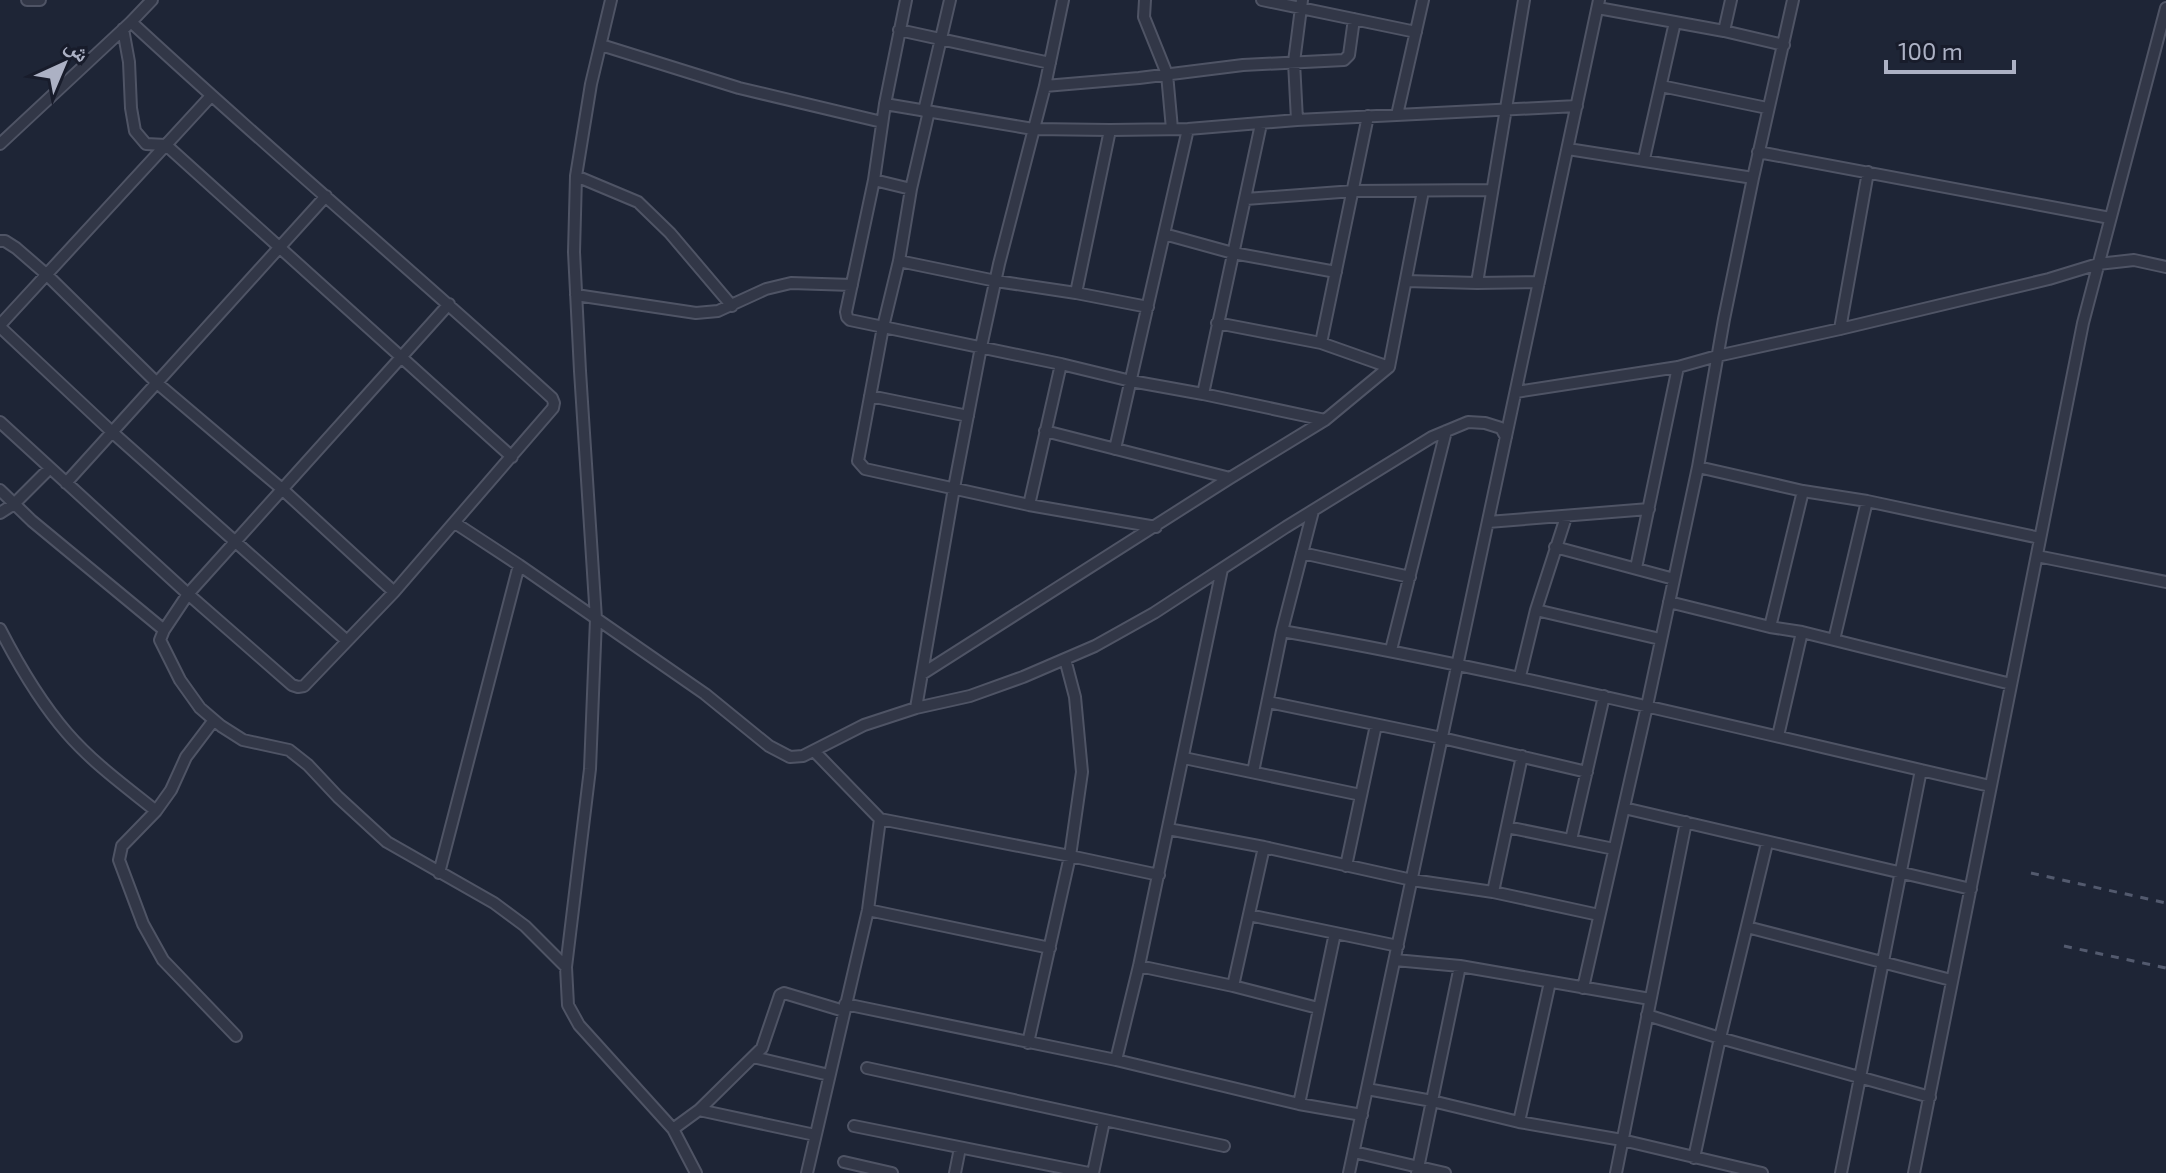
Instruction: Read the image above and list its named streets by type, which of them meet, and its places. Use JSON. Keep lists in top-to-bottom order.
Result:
{
  "scale_bar": "100 m",
  "north": "top right"
}
